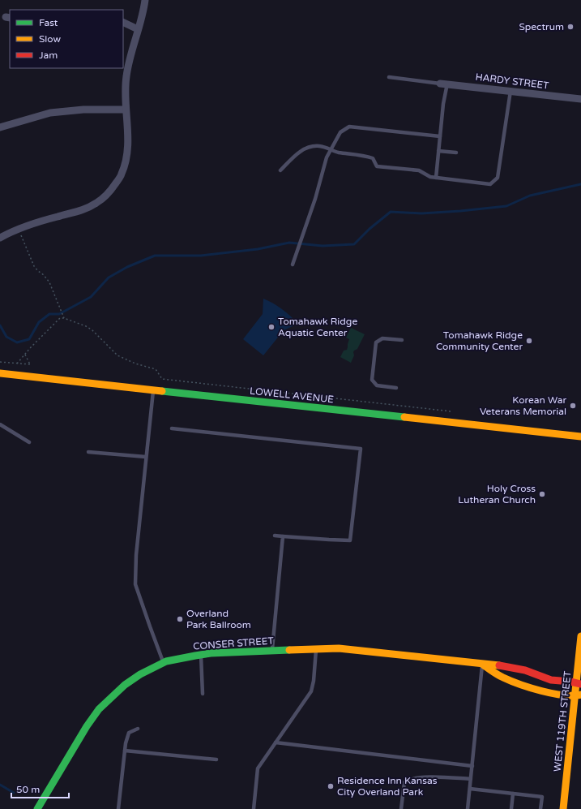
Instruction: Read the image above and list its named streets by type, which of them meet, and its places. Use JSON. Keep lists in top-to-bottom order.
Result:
{
  "streets": {
    "street": [
      "HARDY STREET",
      "LOWELL AVENUE",
      "CONSER STREET",
      "WEST 119TH STREET"
    ]
  },
  "crossings": [
    ["CONSER STREET", "WEST 119TH STREET"]
  ],
  "places": [
    "Spectrum",
    "Tomahawk Ridge Aquatic Center",
    "Tomahawk Ridge Community Center",
    "Korean War Veterans Memorial",
    "Holy Cross Lutheran Church",
    "Overland Park Ballroom",
    "Residence Inn Kansas City Overland Park"
  ],
  "legend": ["Fast", "Slow", "Jam"],
  "scale_bar": "50 m"
}
